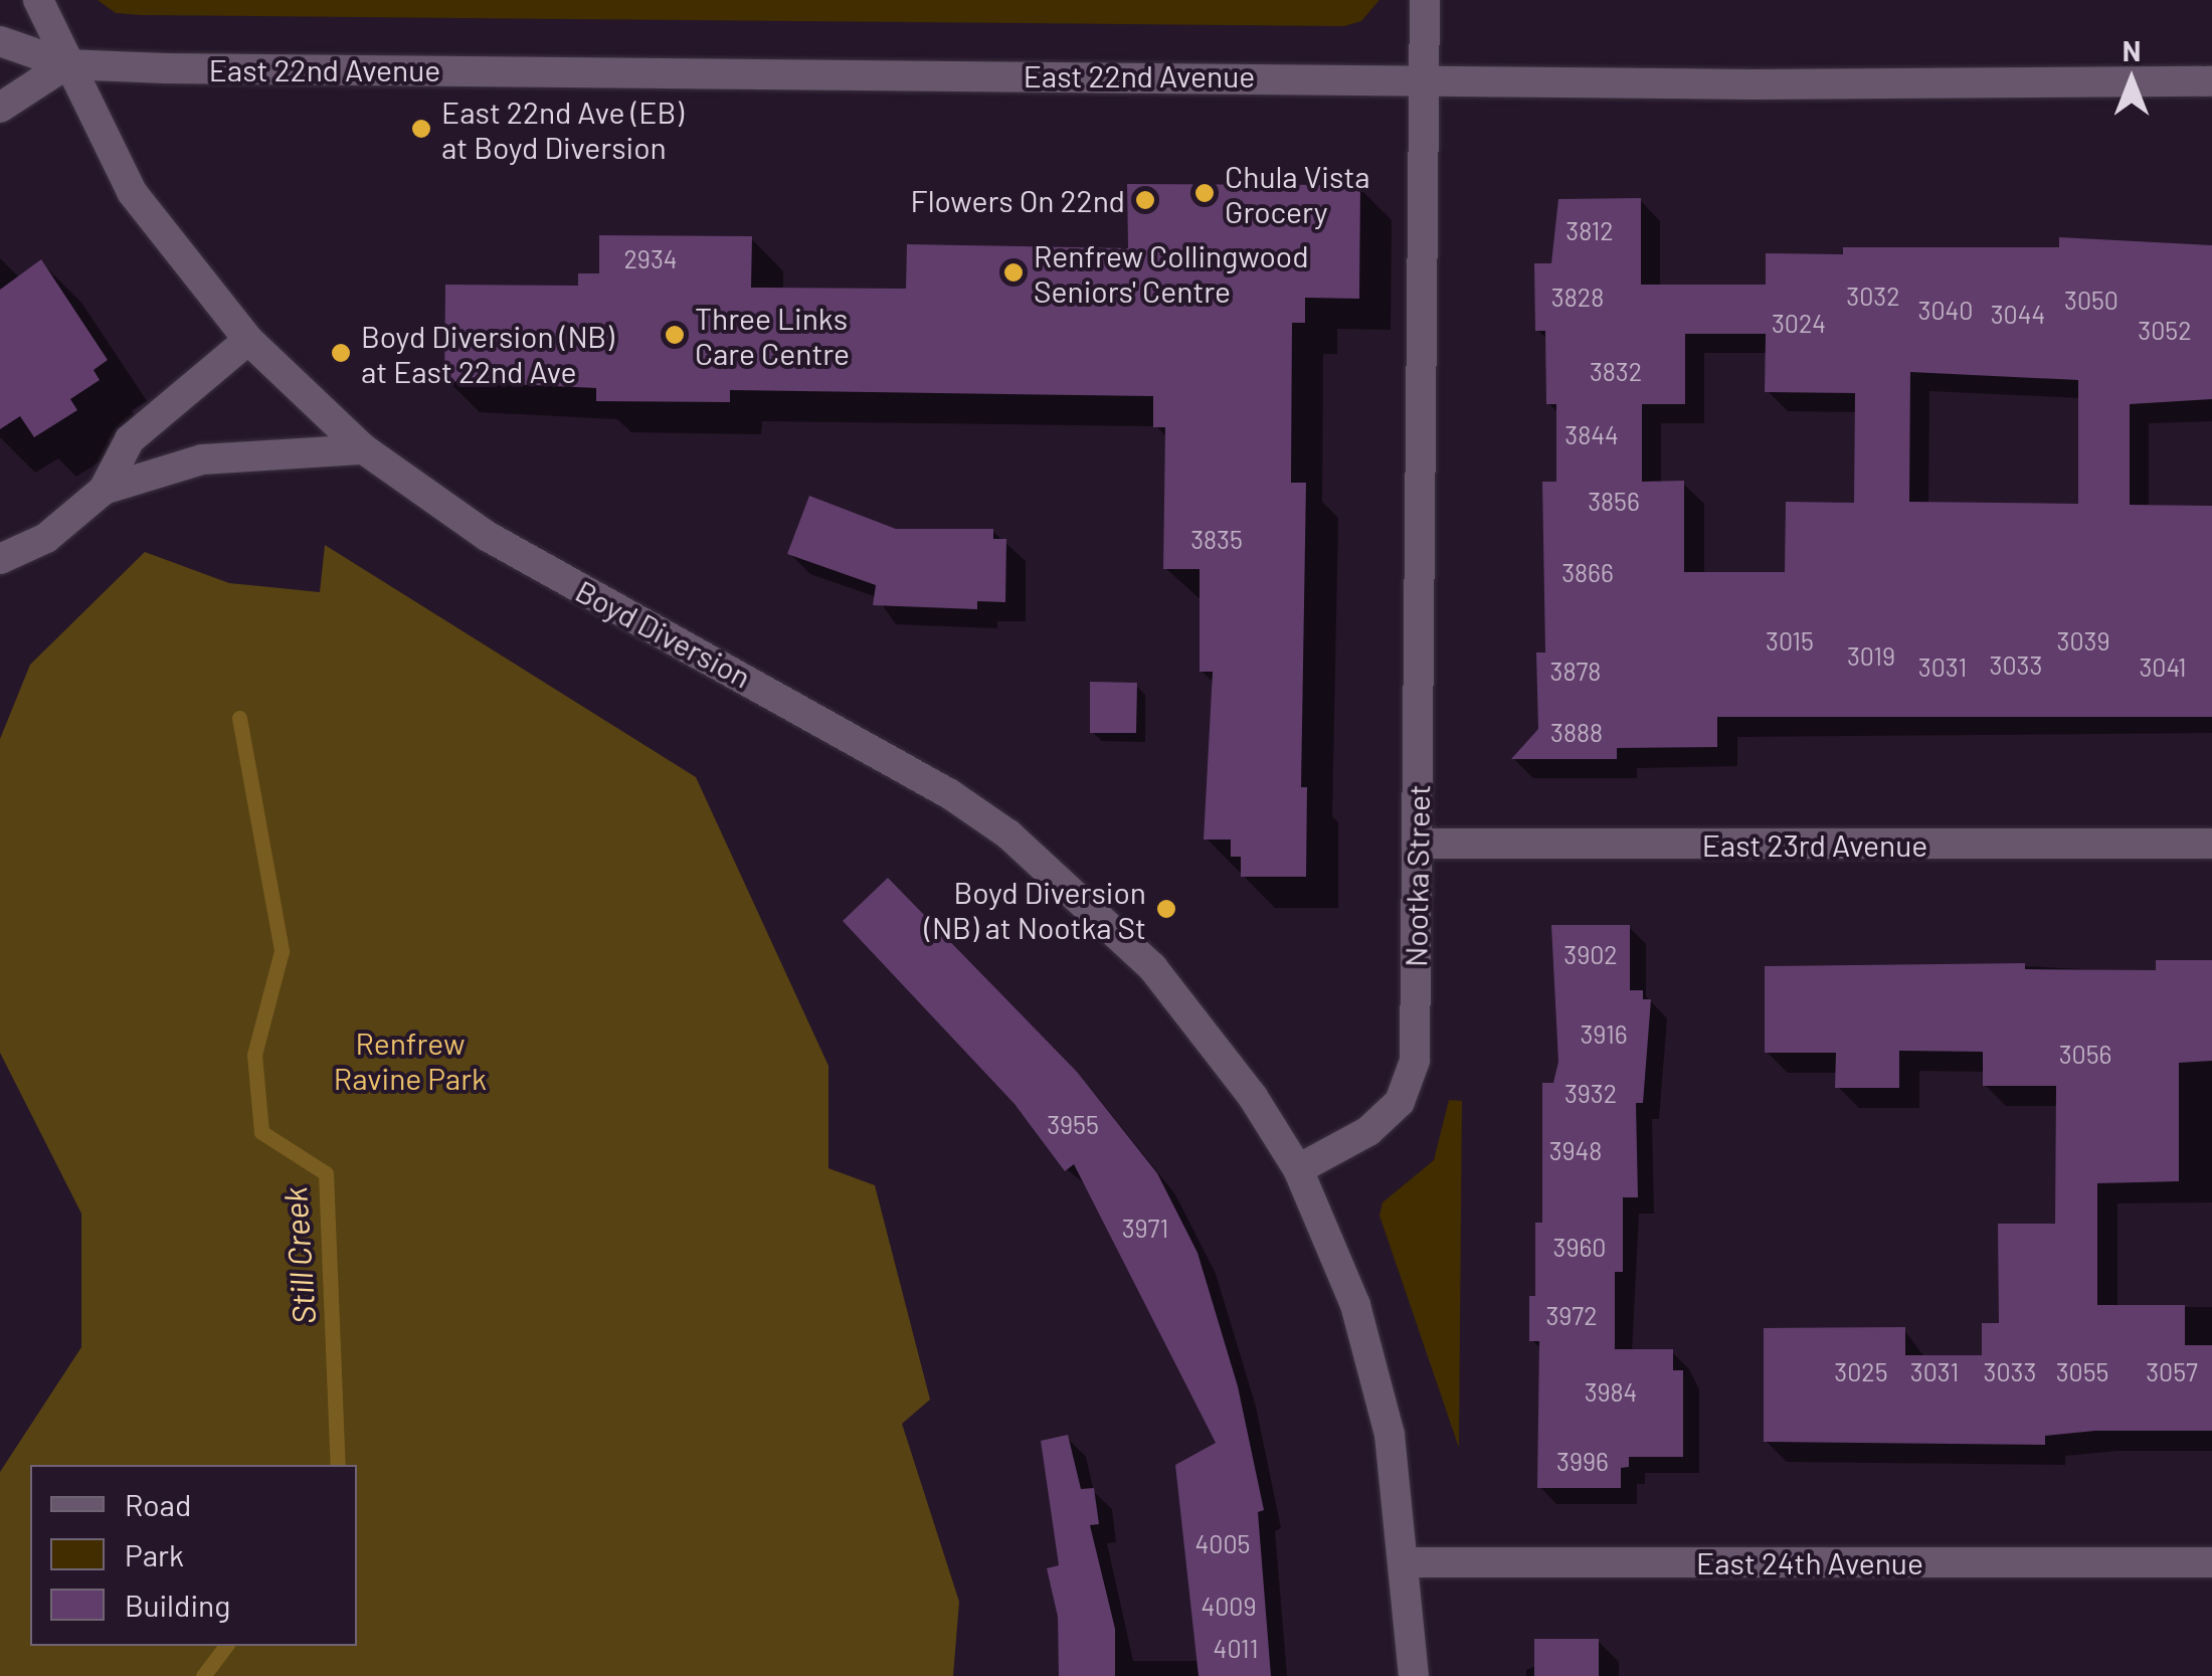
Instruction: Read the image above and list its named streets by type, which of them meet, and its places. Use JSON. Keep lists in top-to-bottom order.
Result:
{
  "streets": {
    "street": [
      "East 22nd Avenue",
      "Boyd Diversion",
      "East 23rd Avenue",
      "Nootka Street",
      "East 24th Avenue"
    ]
  },
  "crossings": [
    ["East 22nd Avenue", "Boyd Diversion"],
    ["East 22nd Avenue", "Nootka Street"],
    ["Boyd Diversion", "Nootka Street"],
    ["East 23rd Avenue", "Nootka Street"]
  ],
  "water": ["Still Creek"],
  "parks": ["Renfrew Ravine Park"],
  "places": [
    "East 22nd Ave (EB) at Boyd Diversion",
    "Chula Vista Grocery",
    "Flowers On 22nd",
    "Renfrew Collingwood Seniors' Centre",
    "Three Links Care Centre",
    "Boyd Diversion (NB) at East 22nd Ave",
    "Boyd Diversion (NB) at Nootka St"
  ],
  "house_numbers": [
    "3812",
    "2934",
    "3032",
    "3828",
    "3050",
    "3040",
    "3044",
    "3024",
    "3052",
    "3832",
    "3844",
    "3856",
    "3835",
    "3866",
    "3015",
    "3039",
    "3019",
    "3033",
    "3031",
    "3041",
    "3878",
    "3888",
    "3902",
    "3916",
    "3056",
    "3932",
    "3955",
    "3948",
    "3971",
    "3960",
    "3972",
    "3025",
    "3031",
    "3033",
    "3055",
    "3057",
    "3984",
    "3996",
    "4005",
    "4009",
    "4011"
  ],
  "legend": ["Road", "Park", "Building"],
  "north": "top"
}
